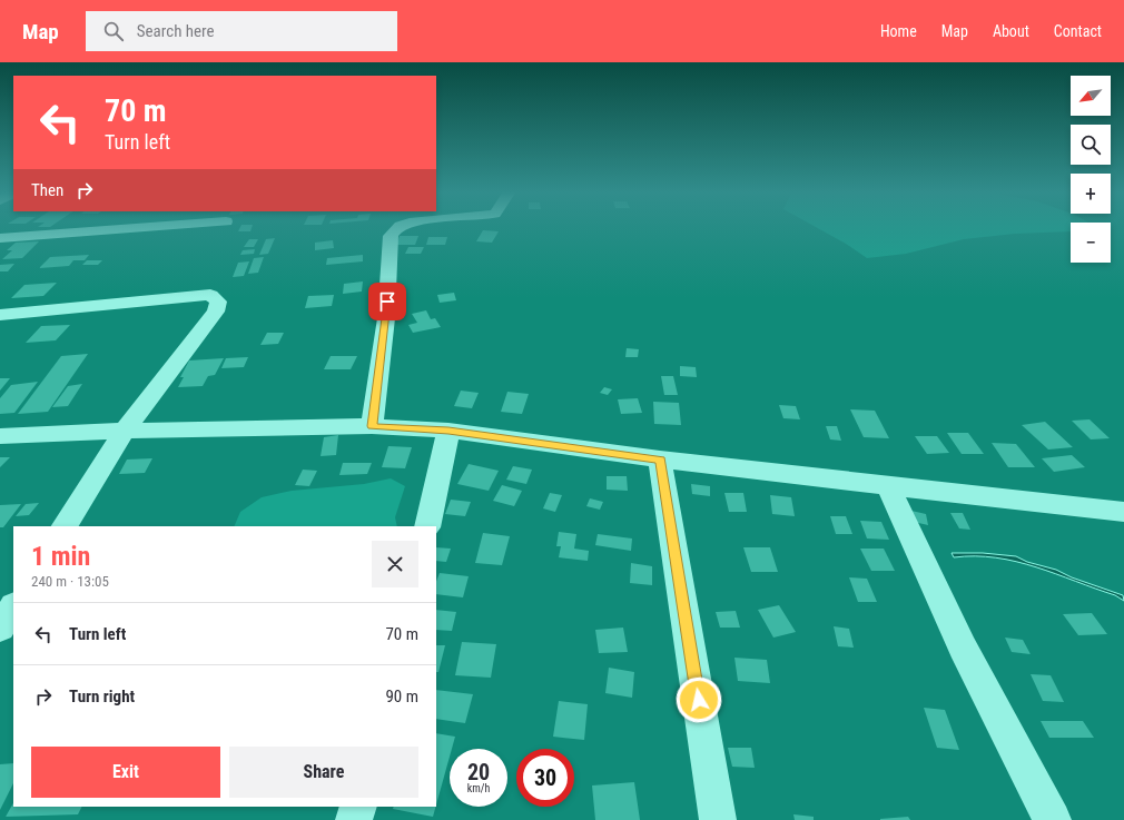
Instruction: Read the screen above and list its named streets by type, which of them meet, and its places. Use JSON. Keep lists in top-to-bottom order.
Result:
{
  "north": "bottom left",
  "page": {
    "header": "Map",
    "search": "Search here",
    "nav": [
      "Home",
      "Map",
      "About",
      "Contact"
    ],
    "map_buttons": ["+", "−"],
    "turn": ["70 m", "Turn left"],
    "then": "Then",
    "heading": ["1 min", "240 m · 13:05"],
    "list": [
      {
        "name": "Turn left",
        "value": "70 m"
      },
      {
        "name": "Turn right",
        "value": "90 m"
      }
    ],
    "buttons": ["Exit", "Share"],
    "speed": "20 km/h",
    "limit": "30"
  }
}
